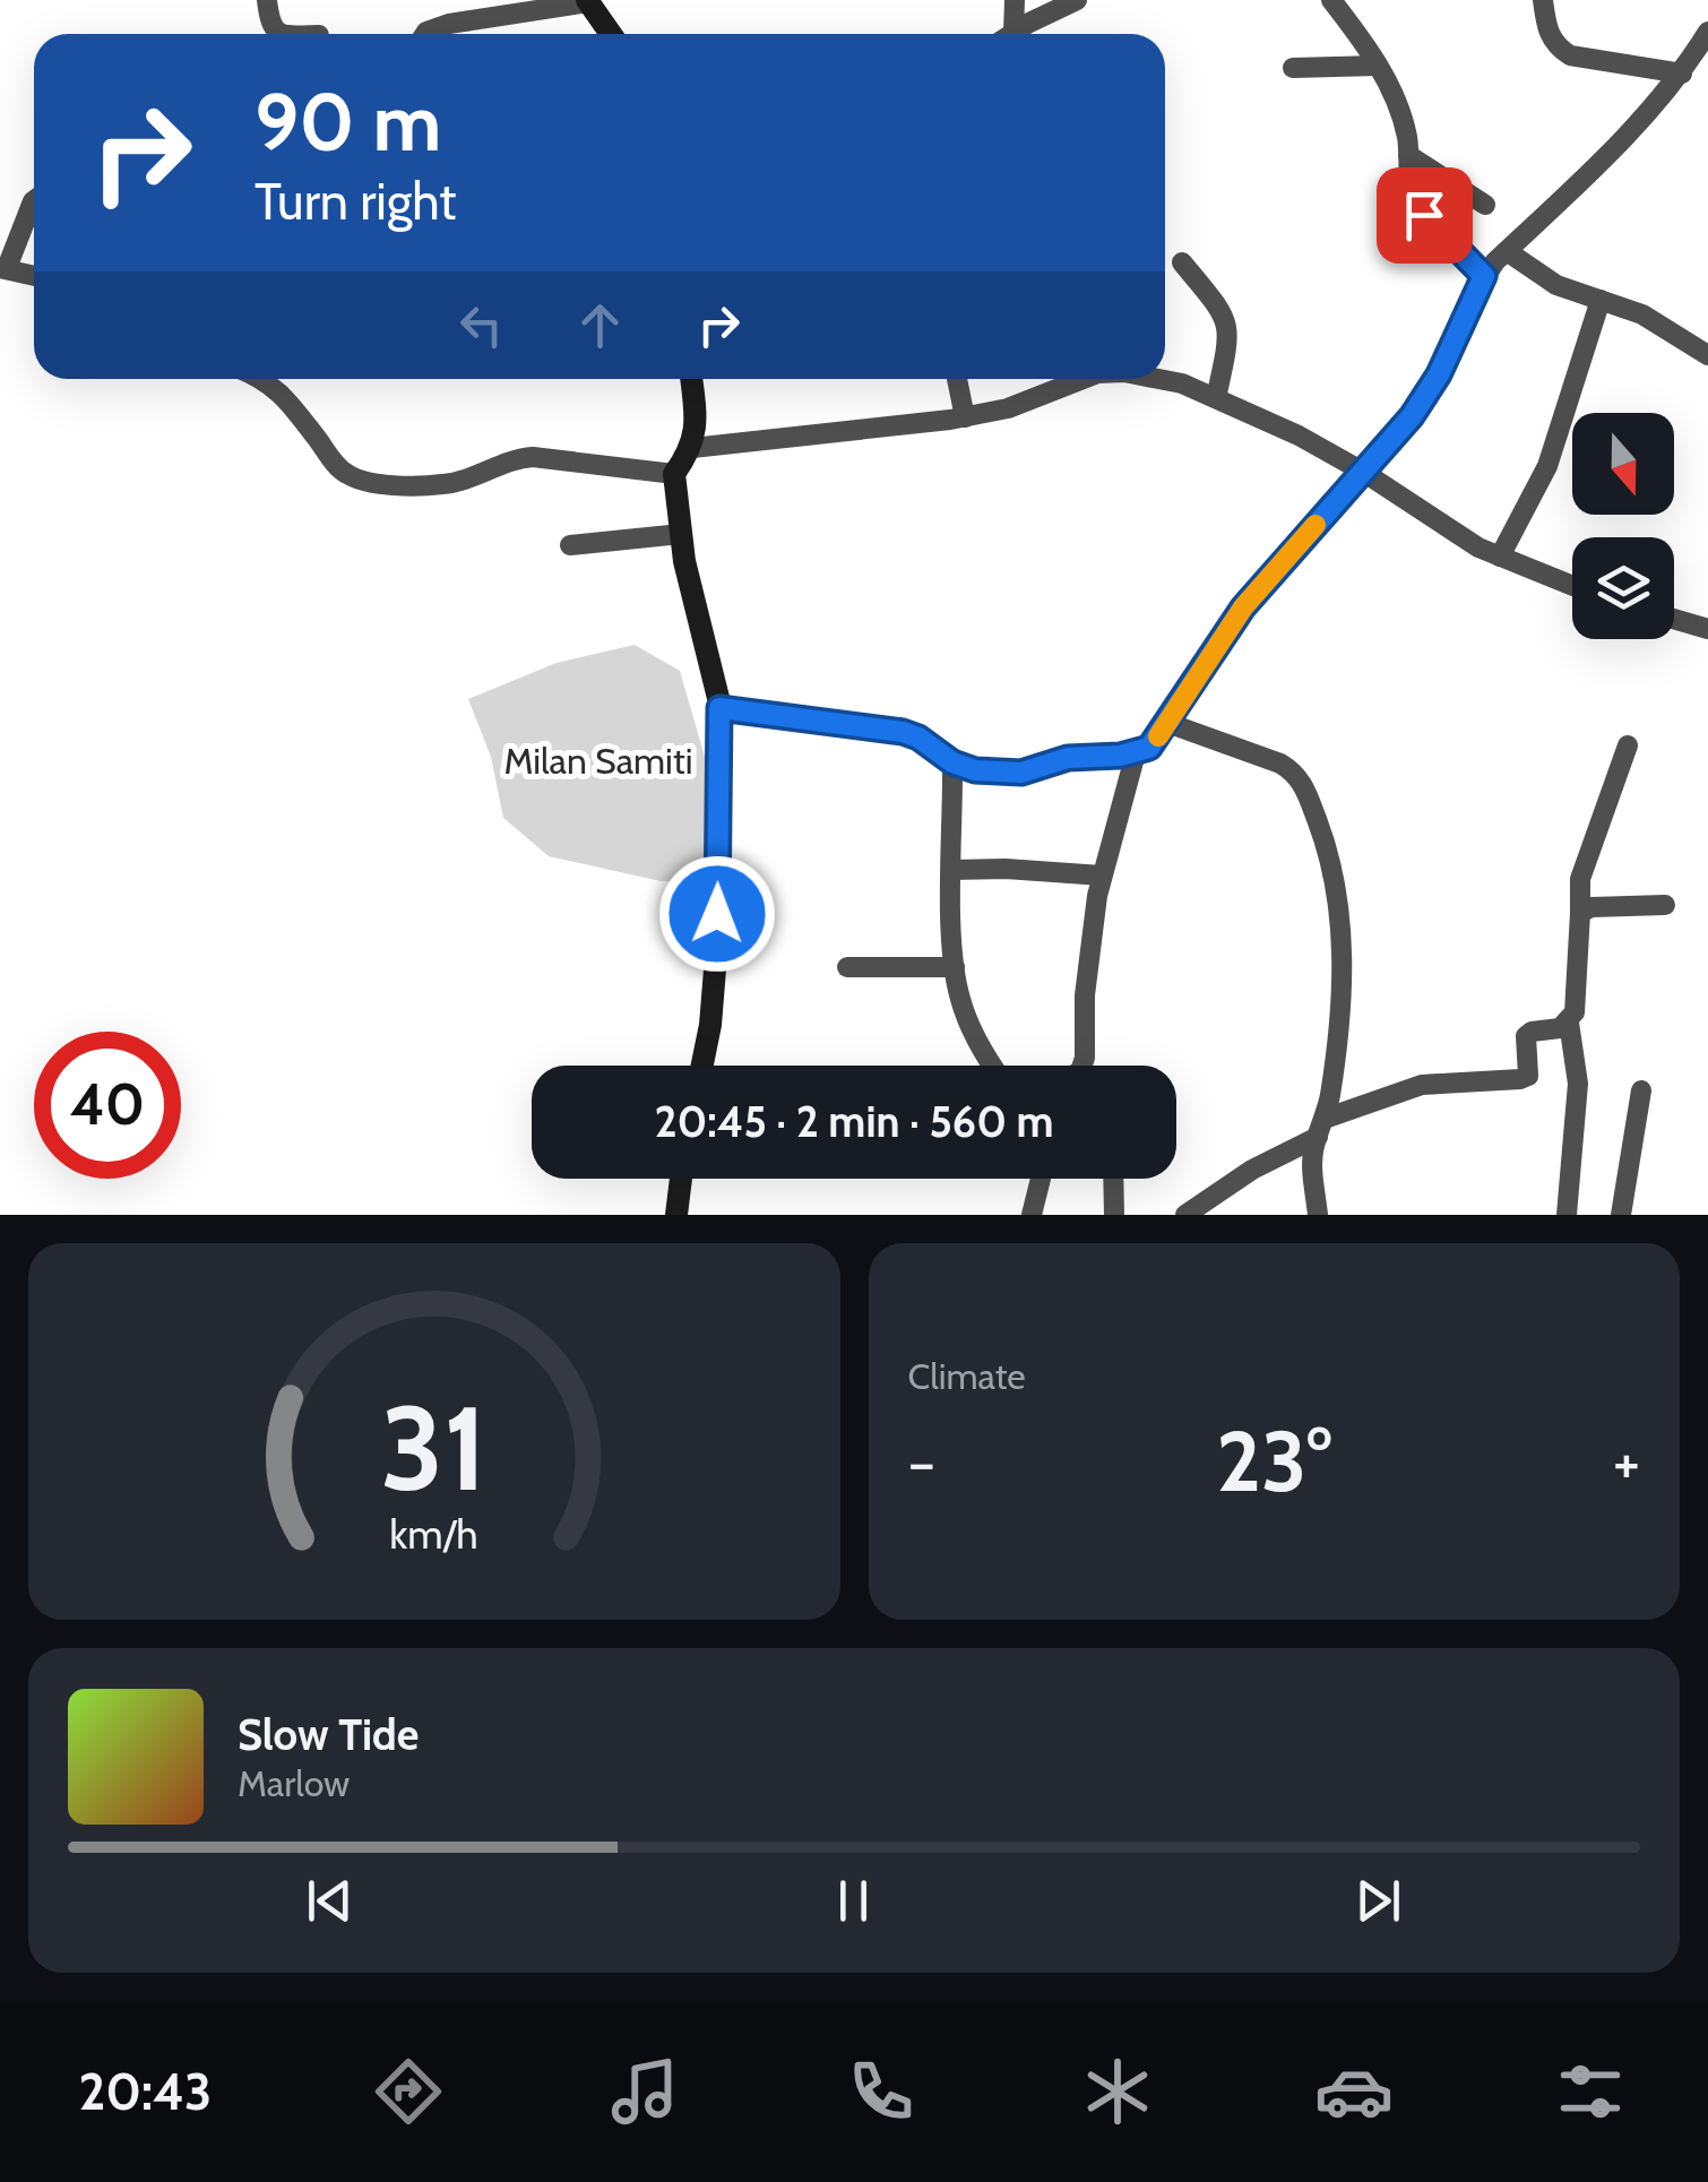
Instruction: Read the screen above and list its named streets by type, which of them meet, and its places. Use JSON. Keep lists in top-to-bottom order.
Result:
{
  "parks": ["Milan Samiti"],
  "north": "bottom",
  "page": {
    "turn": ["90 m", "Turn right"],
    "limit": "40",
    "trip": "20:45 · 2 min · 560 m",
    "tile": "Climate",
    "heat": ["−", "23°", "+"],
    "song": ["Slow Tide", "Marlow"],
    "tabs": "20:43",
    "gauge": ["31", "km/h"]
  }
}
